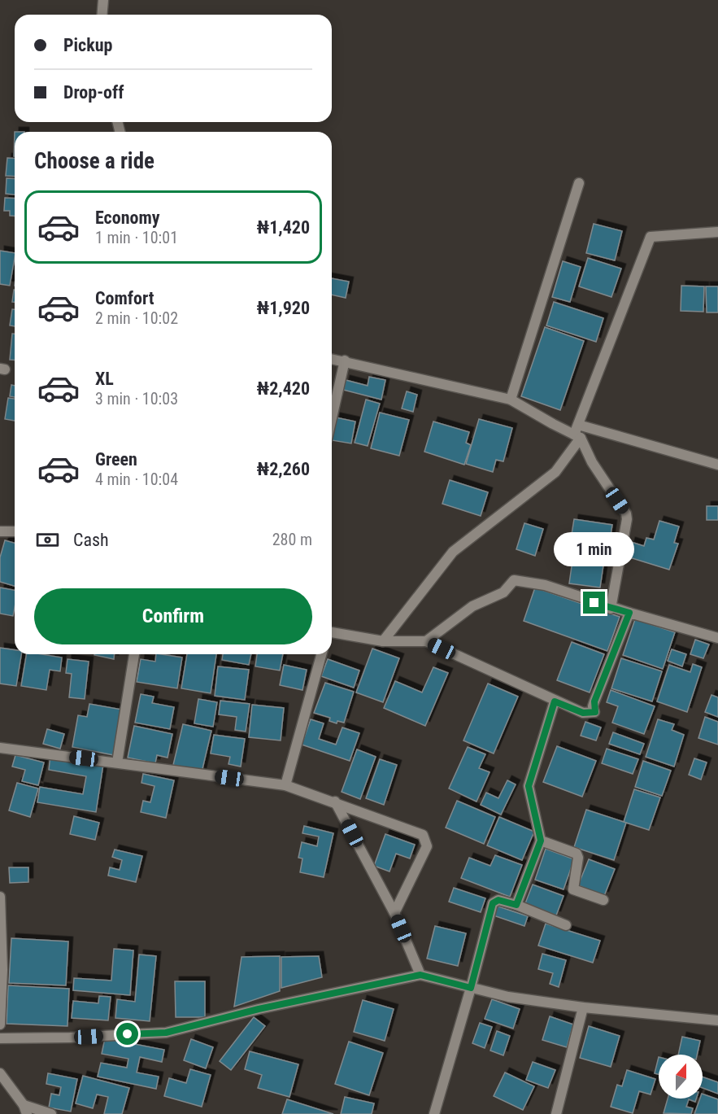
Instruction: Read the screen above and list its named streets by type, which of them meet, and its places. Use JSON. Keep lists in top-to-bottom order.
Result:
{
  "north": "top",
  "page": {
    "banner": ["Pickup", "Drop-off"],
    "heading": "Choose a ride",
    "list": [
      {
        "name": "Economy",
        "note": "1 min · 10:01",
        "value": "₦1,420"
      },
      {
        "name": "Comfort",
        "note": "2 min · 10:02",
        "value": "₦1,920"
      },
      {
        "name": "XL",
        "note": "3 min · 10:03",
        "value": "₦2,420"
      },
      {
        "name": "Green",
        "note": "4 min · 10:04",
        "value": "₦2,260"
      }
    ],
    "pay": ["Cash", "280 m"],
    "bubble": "1 min",
    "buttons": "Confirm"
  }
}
